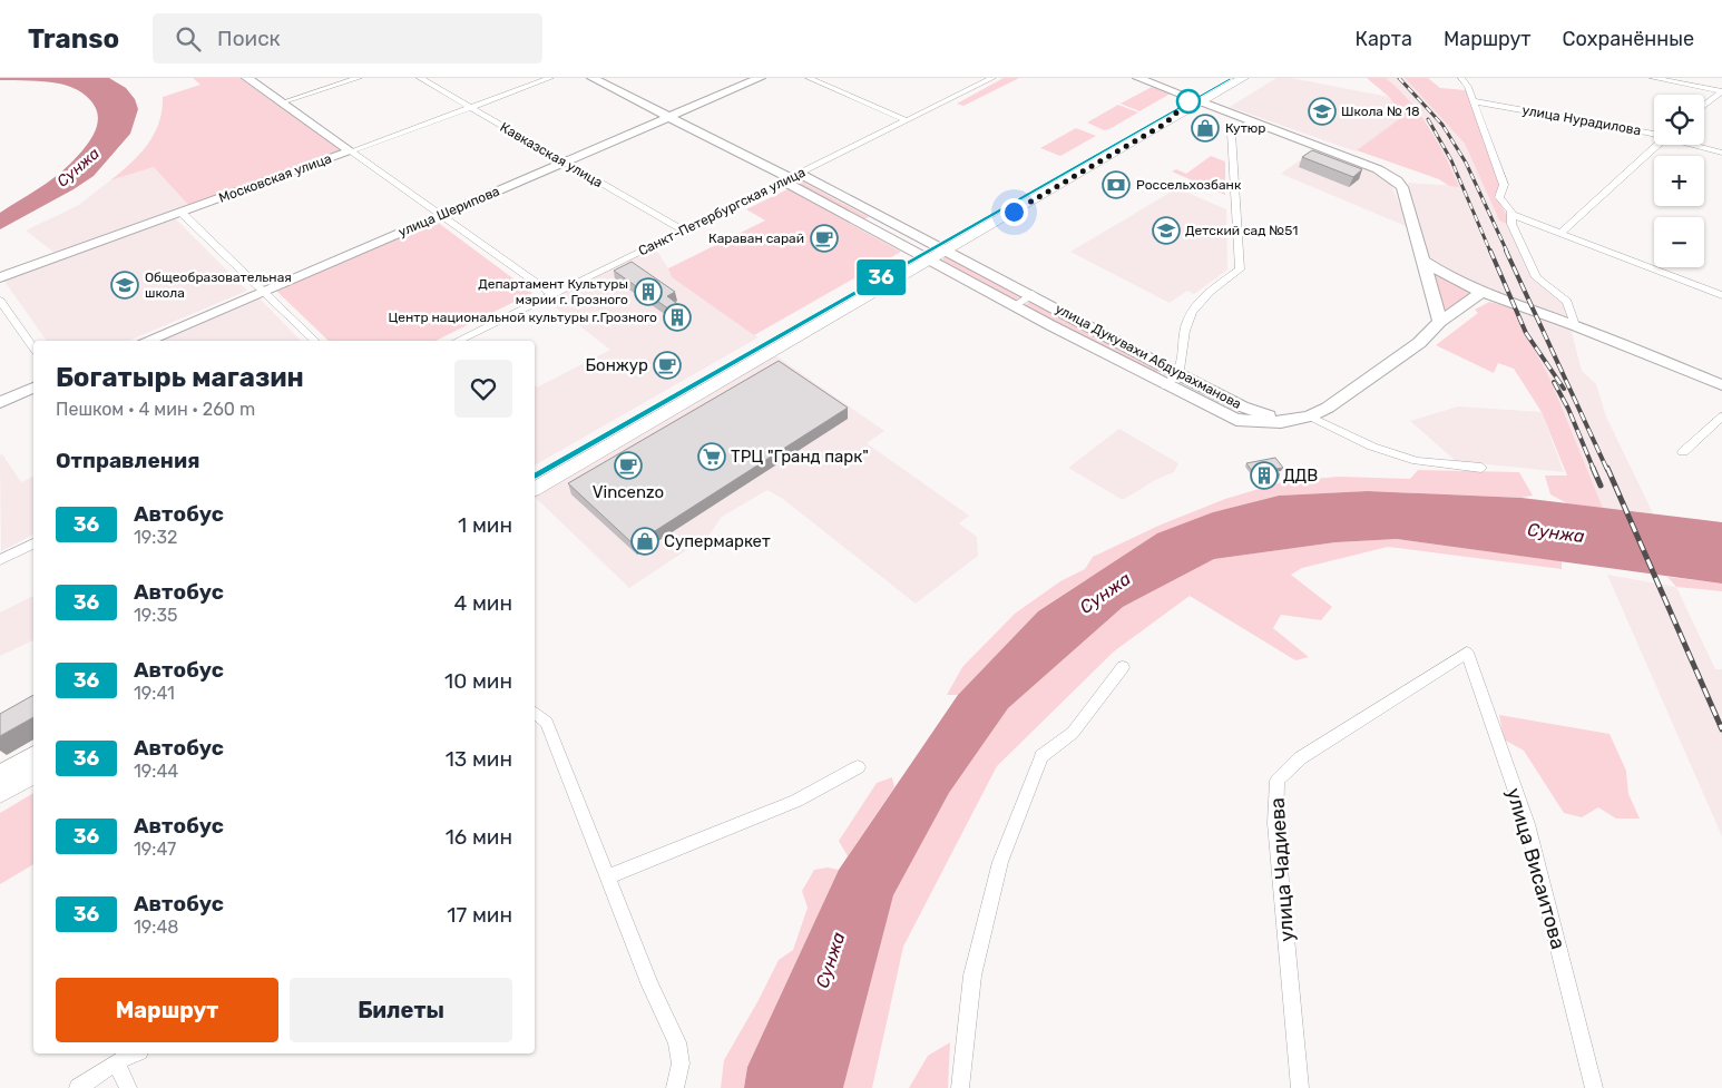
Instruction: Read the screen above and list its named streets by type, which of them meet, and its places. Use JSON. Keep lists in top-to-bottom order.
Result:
{
  "streets": {
    "street": [
      "улица Нурадилова",
      "Кавказская улица",
      "Московская улица",
      "улица Шерипова",
      "Санкт-Петербургская улица",
      "улица Дукувахи Абдурахманова",
      "улица Висаитова",
      "улица Чадиева"
    ]
  },
  "crossings": [
    ["Кавказская улица", "Московская улица"],
    ["Кавказская улица", "улица Шерипова"],
    ["Кавказская улица", "Санкт-Петербургская улица"],
    ["улица Шерипова", "улица Дукувахи Абдурахманова"],
    ["Санкт-Петербургская улица", "улица Дукувахи Абдурахманова"],
    ["улица Висаитова", "улица Чадиева"]
  ],
  "water": ["Сунжа"],
  "places": {
    "school or university": ["Школа № 18", "Детский сад №51", "Общеобразовательная школа"],
    "shop": ["Кутюр", "Супермаркет"],
    "bank": ["Россельхозбанк"],
    "cafe": ["Караван сарай", "Бонжур", "Vincenzo"],
    "building": ["Департамент Культуры мэрии г. Грозного", "Центр национальной культуры г.Грозного", "ДДВ"],
    "supermarket": ["ТРЦ \"Гранд парк\""]
  },
  "lines": ["bus line 36"],
  "page": {
    "header": "Transo",
    "search": "Поиск",
    "nav": ["Карта", "Маршрут", "Сохранённые"],
    "on_map": "36",
    "map_buttons": ["+", "−"],
    "heading": [
      ["Богатырь магазин", "Пешком · 4 мин · 260 m"],
      "Отправления"
    ],
    "list": [
      {
        "mark": "36",
        "name": "Автобус",
        "note": "19:32",
        "value": "1 мин"
      },
      {
        "mark": "36",
        "name": "Автобус",
        "note": "19:35",
        "value": "4 мин"
      },
      {
        "mark": "36",
        "name": "Автобус",
        "note": "19:41",
        "value": "10 мин"
      },
      {
        "mark": "36",
        "name": "Автобус",
        "note": "19:44",
        "value": "13 мин"
      },
      {
        "mark": "36",
        "name": "Автобус",
        "note": "19:47",
        "value": "16 мин"
      },
      {
        "mark": "36",
        "name": "Автобус",
        "note": "19:48",
        "value": "17 мин"
      }
    ],
    "buttons": ["Маршрут", "Билеты"]
  }
}
